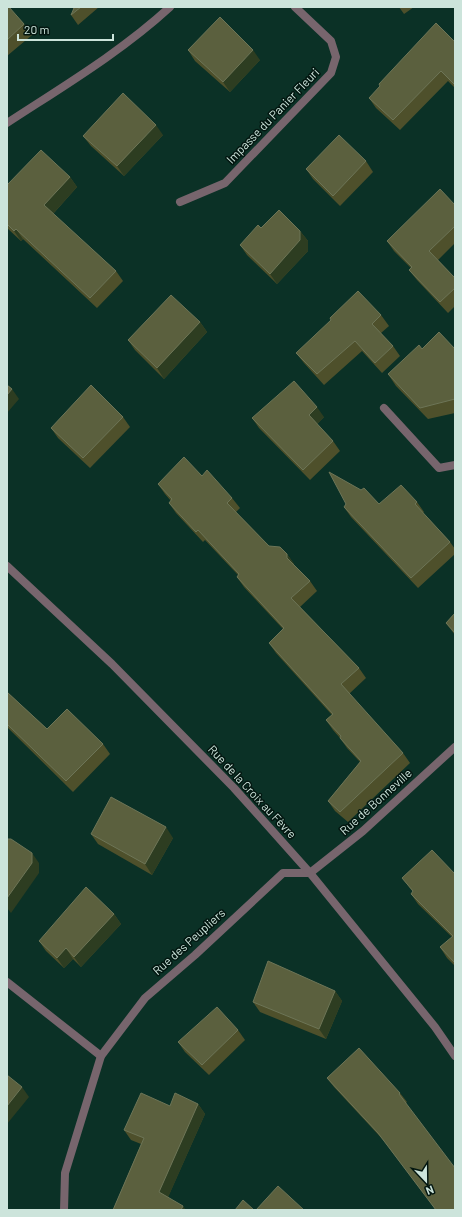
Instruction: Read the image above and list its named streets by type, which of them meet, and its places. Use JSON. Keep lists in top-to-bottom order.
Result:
{
  "streets": {
    "street": [
      "Impasse du Panier Fleuri",
      "Rue de la Croix au Fèvre",
      "Rue de Bonneville",
      "Rue des Peupliers"
    ]
  },
  "crossings": [
    ["Rue de la Croix au Fèvre", "Rue de Bonneville"],
    ["Rue de la Croix au Fèvre", "Rue des Peupliers"],
    ["Rue de Bonneville", "Rue des Peupliers"]
  ],
  "scale_bar": "20 m",
  "north": "bottom"
}
